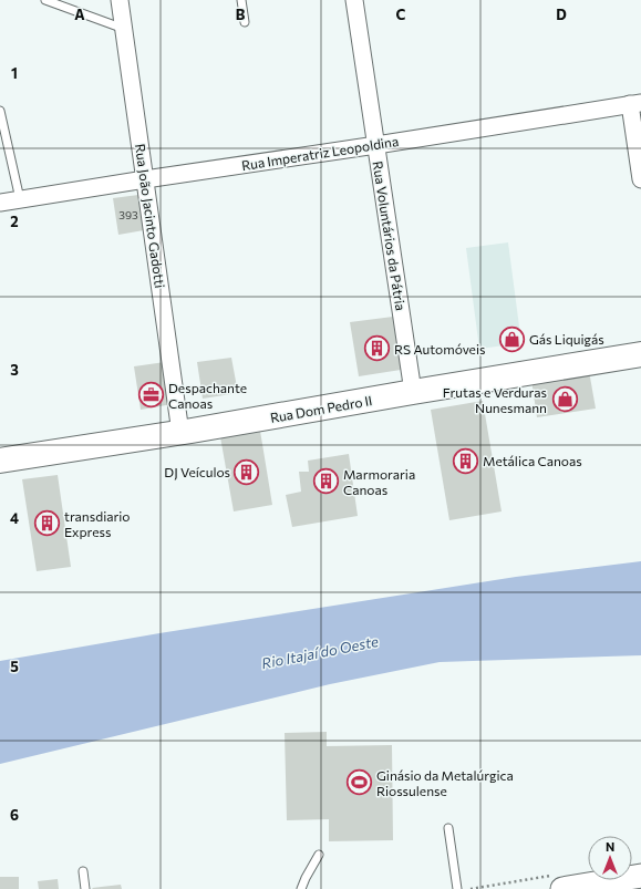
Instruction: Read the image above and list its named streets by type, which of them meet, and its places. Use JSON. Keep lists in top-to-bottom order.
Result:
{
  "streets": {
    "main road": ["Rua Dom Pedro II"],
    "street": ["Rua Imperatriz Leopoldina", "Rua João Jacinto Gadotti", "Rua Voluntários da Pátria"]
  },
  "crossings": [
    ["Rua Imperatriz Leopoldina", "Rua João Jacinto Gadotti"],
    ["Rua Imperatriz Leopoldina", "Rua Voluntários da Pátria"],
    ["Rua João Jacinto Gadotti", "Rua Dom Pedro II"],
    ["Rua Voluntários da Pátria", "Rua Dom Pedro II"]
  ],
  "water": ["Rio Itajaí do Oeste"],
  "places": {
    "shop": ["Gás Liquigás", "Frutas e Verduras Nunesmann"],
    "building": [
      "RS Automóveis",
      "Metálica Canoas",
      "DJ Veículos",
      "Marmoraria Canoas",
      "transdiario Express"
    ],
    "office": ["Despachante Canoas"],
    "sports": ["Ginásio da Metalúrgica Riossulense"]
  },
  "house_numbers": ["393"],
  "north": "top",
  "grid": {
    "columns": [
      "A",
      "B",
      "C",
      "D"
    ],
    "rows": [
      "1",
      "2",
      "3",
      "4",
      "5",
      "6"
    ]
  }
}
